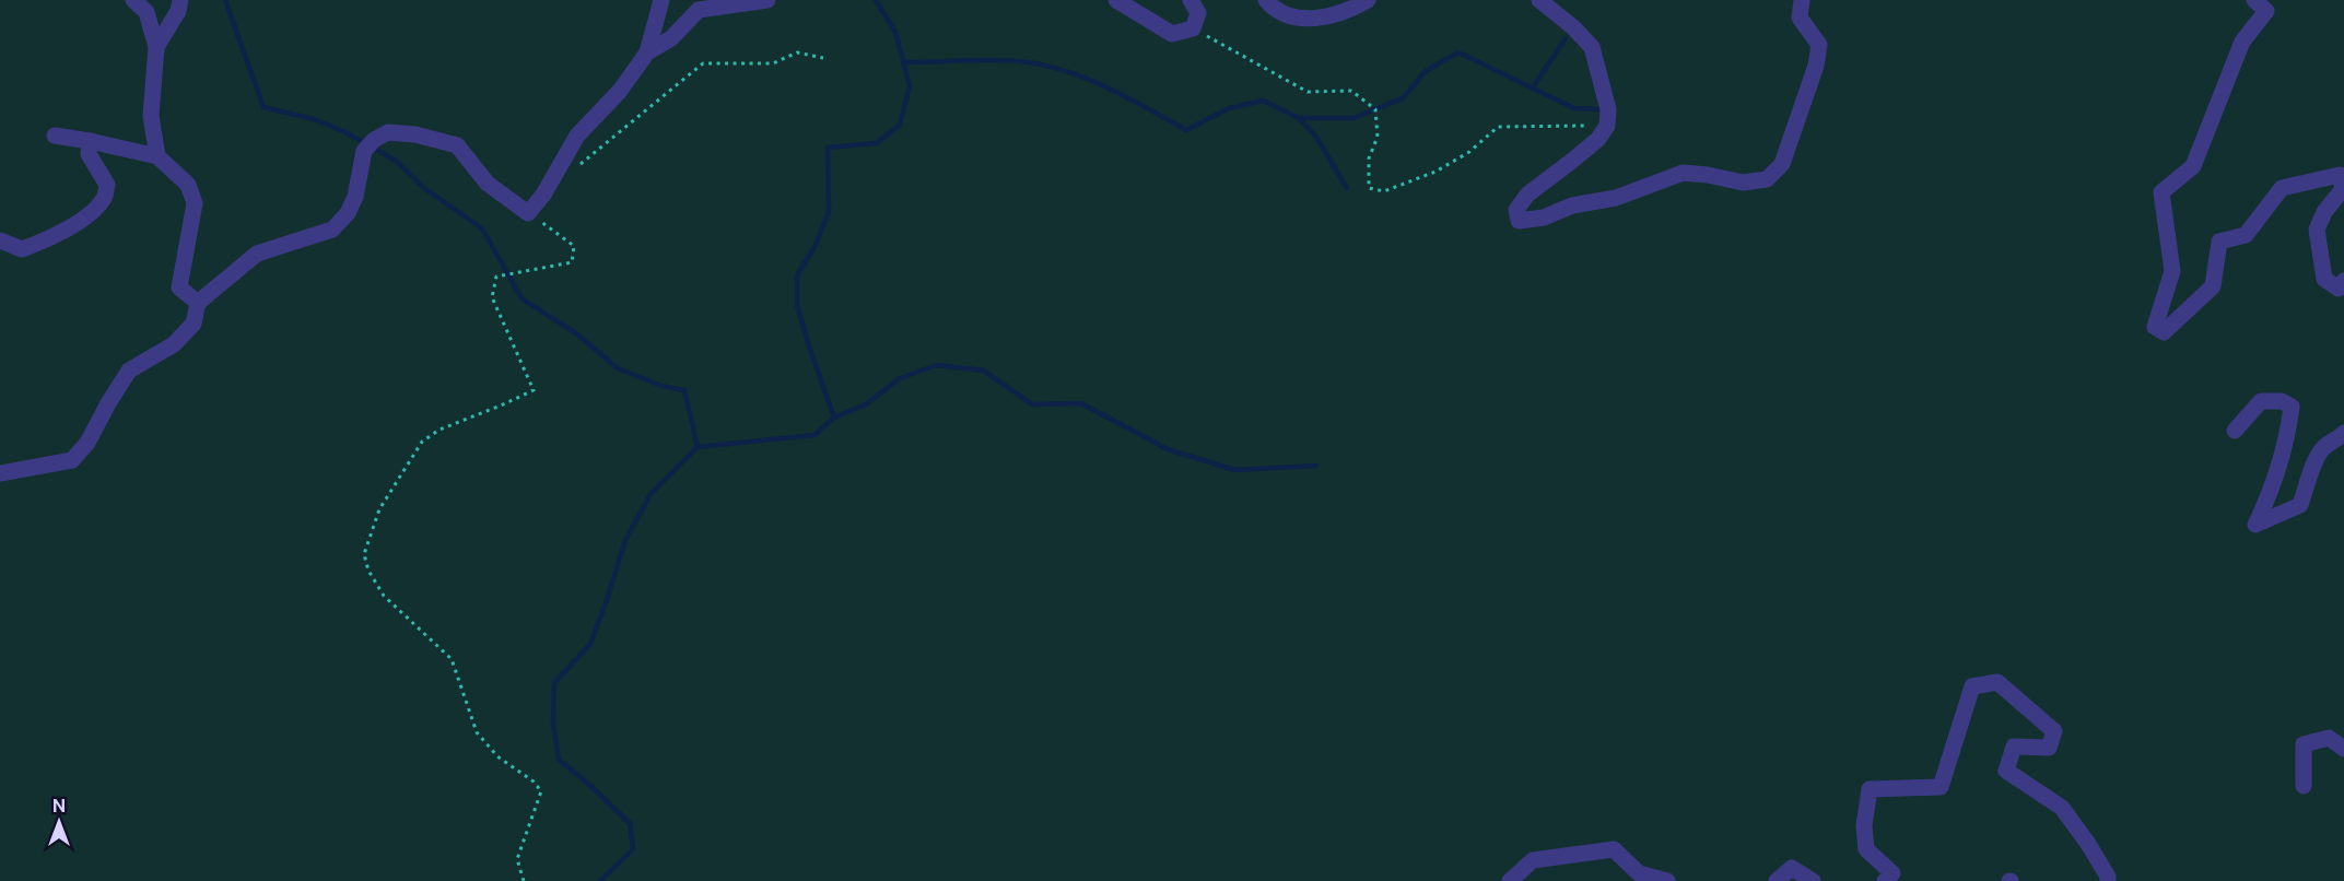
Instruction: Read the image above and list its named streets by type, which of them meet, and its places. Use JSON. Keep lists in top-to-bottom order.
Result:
{
  "north": "top"
}
